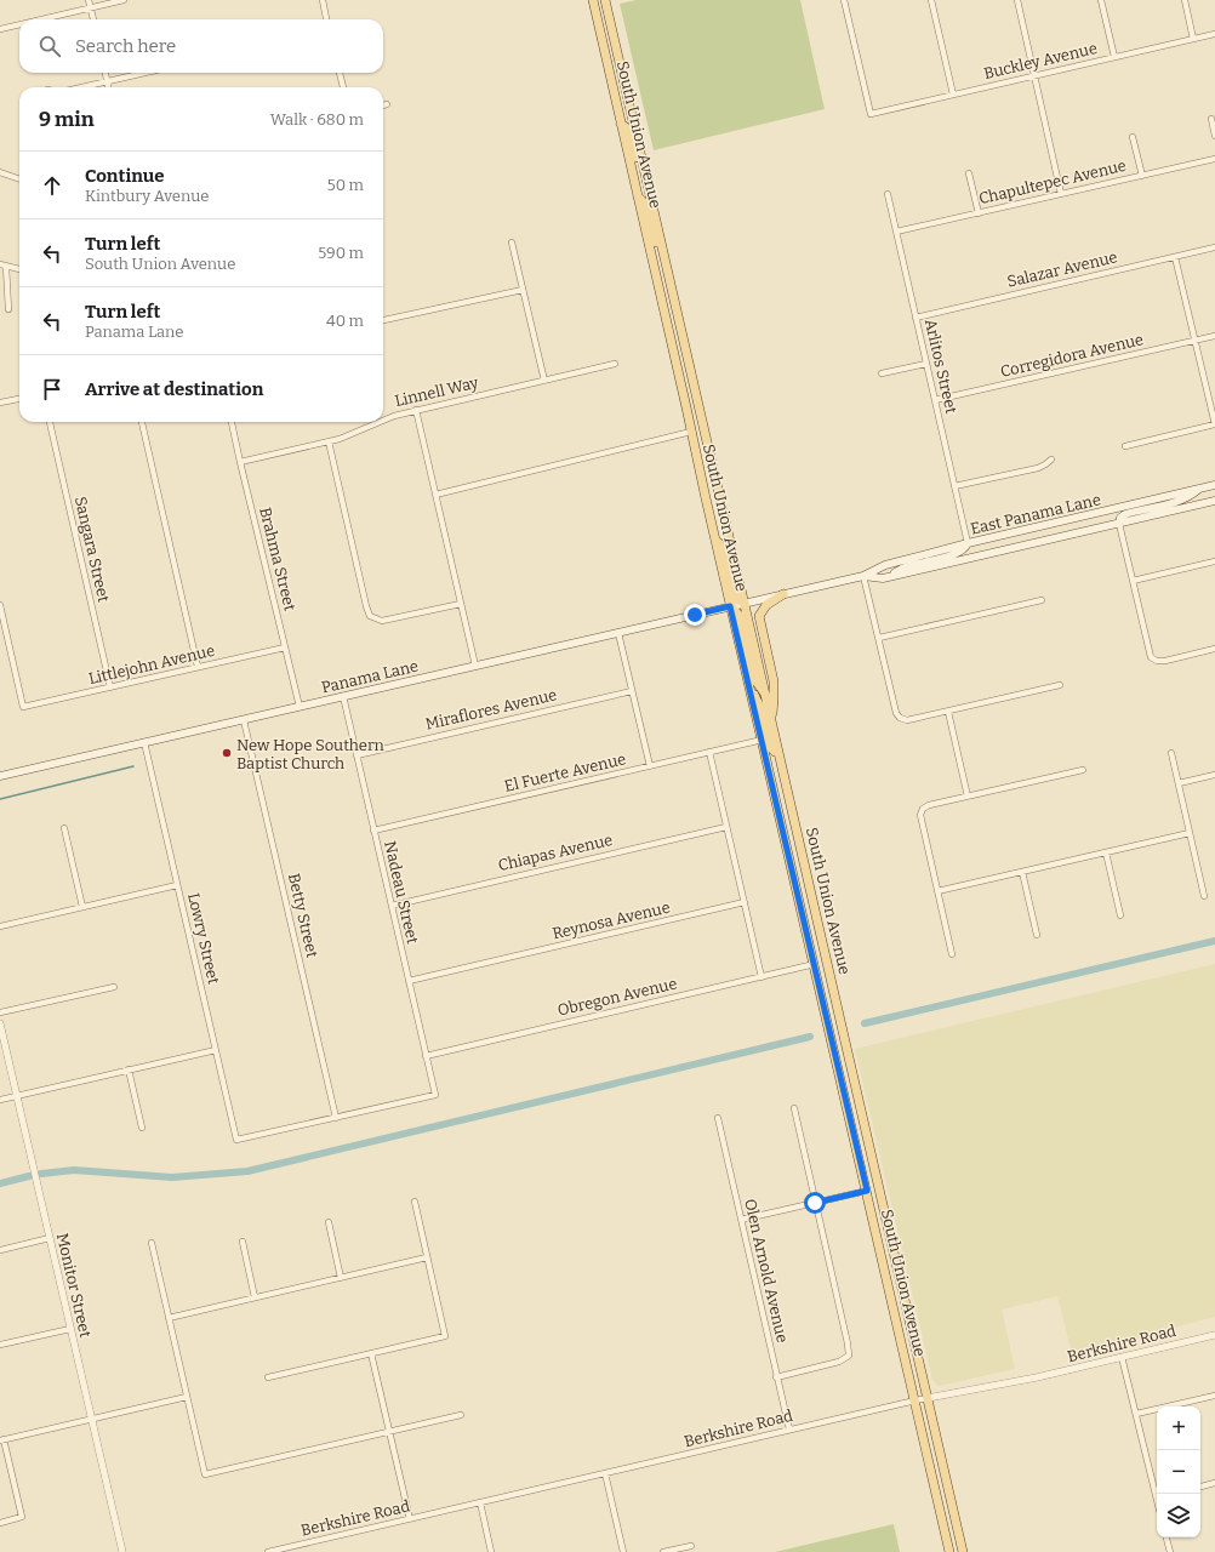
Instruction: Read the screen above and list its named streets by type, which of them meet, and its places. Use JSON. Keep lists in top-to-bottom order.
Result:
{
  "streets": {
    "main road": ["South Union Avenue", "East Panama Lane", "Panama Lane"],
    "street": [
      "Buckley Avenue",
      "Chapultepec Avenue",
      "Salazar Avenue",
      "Corregidora Avenue",
      "Arlitos Street",
      "Linnell Way",
      "Sangara Street",
      "Brahma Street",
      "Littlejohn Avenue",
      "Miraflores Avenue",
      "El Fuerte Avenue",
      "Chiapas Avenue",
      "Nadeau Street",
      "Betty Street",
      "Reynosa Avenue",
      "Lowry Street",
      "Obregon Avenue",
      "Olen Arnold Avenue",
      "Monitor Street",
      "Berkshire Road"
    ]
  },
  "crossings": [
    ["South Union Avenue", "East Panama Lane"],
    ["South Union Avenue", "Panama Lane"],
    ["South Union Avenue", "El Fuerte Avenue"],
    ["South Union Avenue", "Obregon Avenue"],
    ["South Union Avenue", "Berkshire Road"],
    ["Chapultepec Avenue", "Arlitos Street"],
    ["Salazar Avenue", "Arlitos Street"],
    ["Corregidora Avenue", "Arlitos Street"],
    ["Arlitos Street", "East Panama Lane"],
    ["Linnell Way", "Brahma Street"],
    ["East Panama Lane", "Panama Lane"],
    ["Sangara Street", "Littlejohn Avenue"],
    ["Brahma Street", "Littlejohn Avenue"],
    ["Brahma Street", "Panama Lane"],
    ["Panama Lane", "Nadeau Street"],
    ["Panama Lane", "Betty Street"],
    ["Panama Lane", "Lowry Street"],
    ["Miraflores Avenue", "Nadeau Street"],
    ["El Fuerte Avenue", "Nadeau Street"],
    ["Chiapas Avenue", "Nadeau Street"],
    ["Nadeau Street", "Betty Street"],
    ["Nadeau Street", "Reynosa Avenue"],
    ["Nadeau Street", "Lowry Street"],
    ["Nadeau Street", "Obregon Avenue"],
    ["Betty Street", "Lowry Street"],
    ["Olen Arnold Avenue", "Berkshire Road"]
  ],
  "places": ["New Hope Southern Baptist Church"],
  "page": {
    "search": "Search here",
    "heading": ["9 min", "Walk · 680 m"],
    "list": [
      ["Continue", "Kintbury Avenue", "50 m"],
      ["Turn left", "South Union Avenue", "590 m"],
      ["Turn left", "Panama Lane", "40 m"],
      "Arrive at destination"
    ],
    "map_buttons": ["+", "−"]
  }
}
